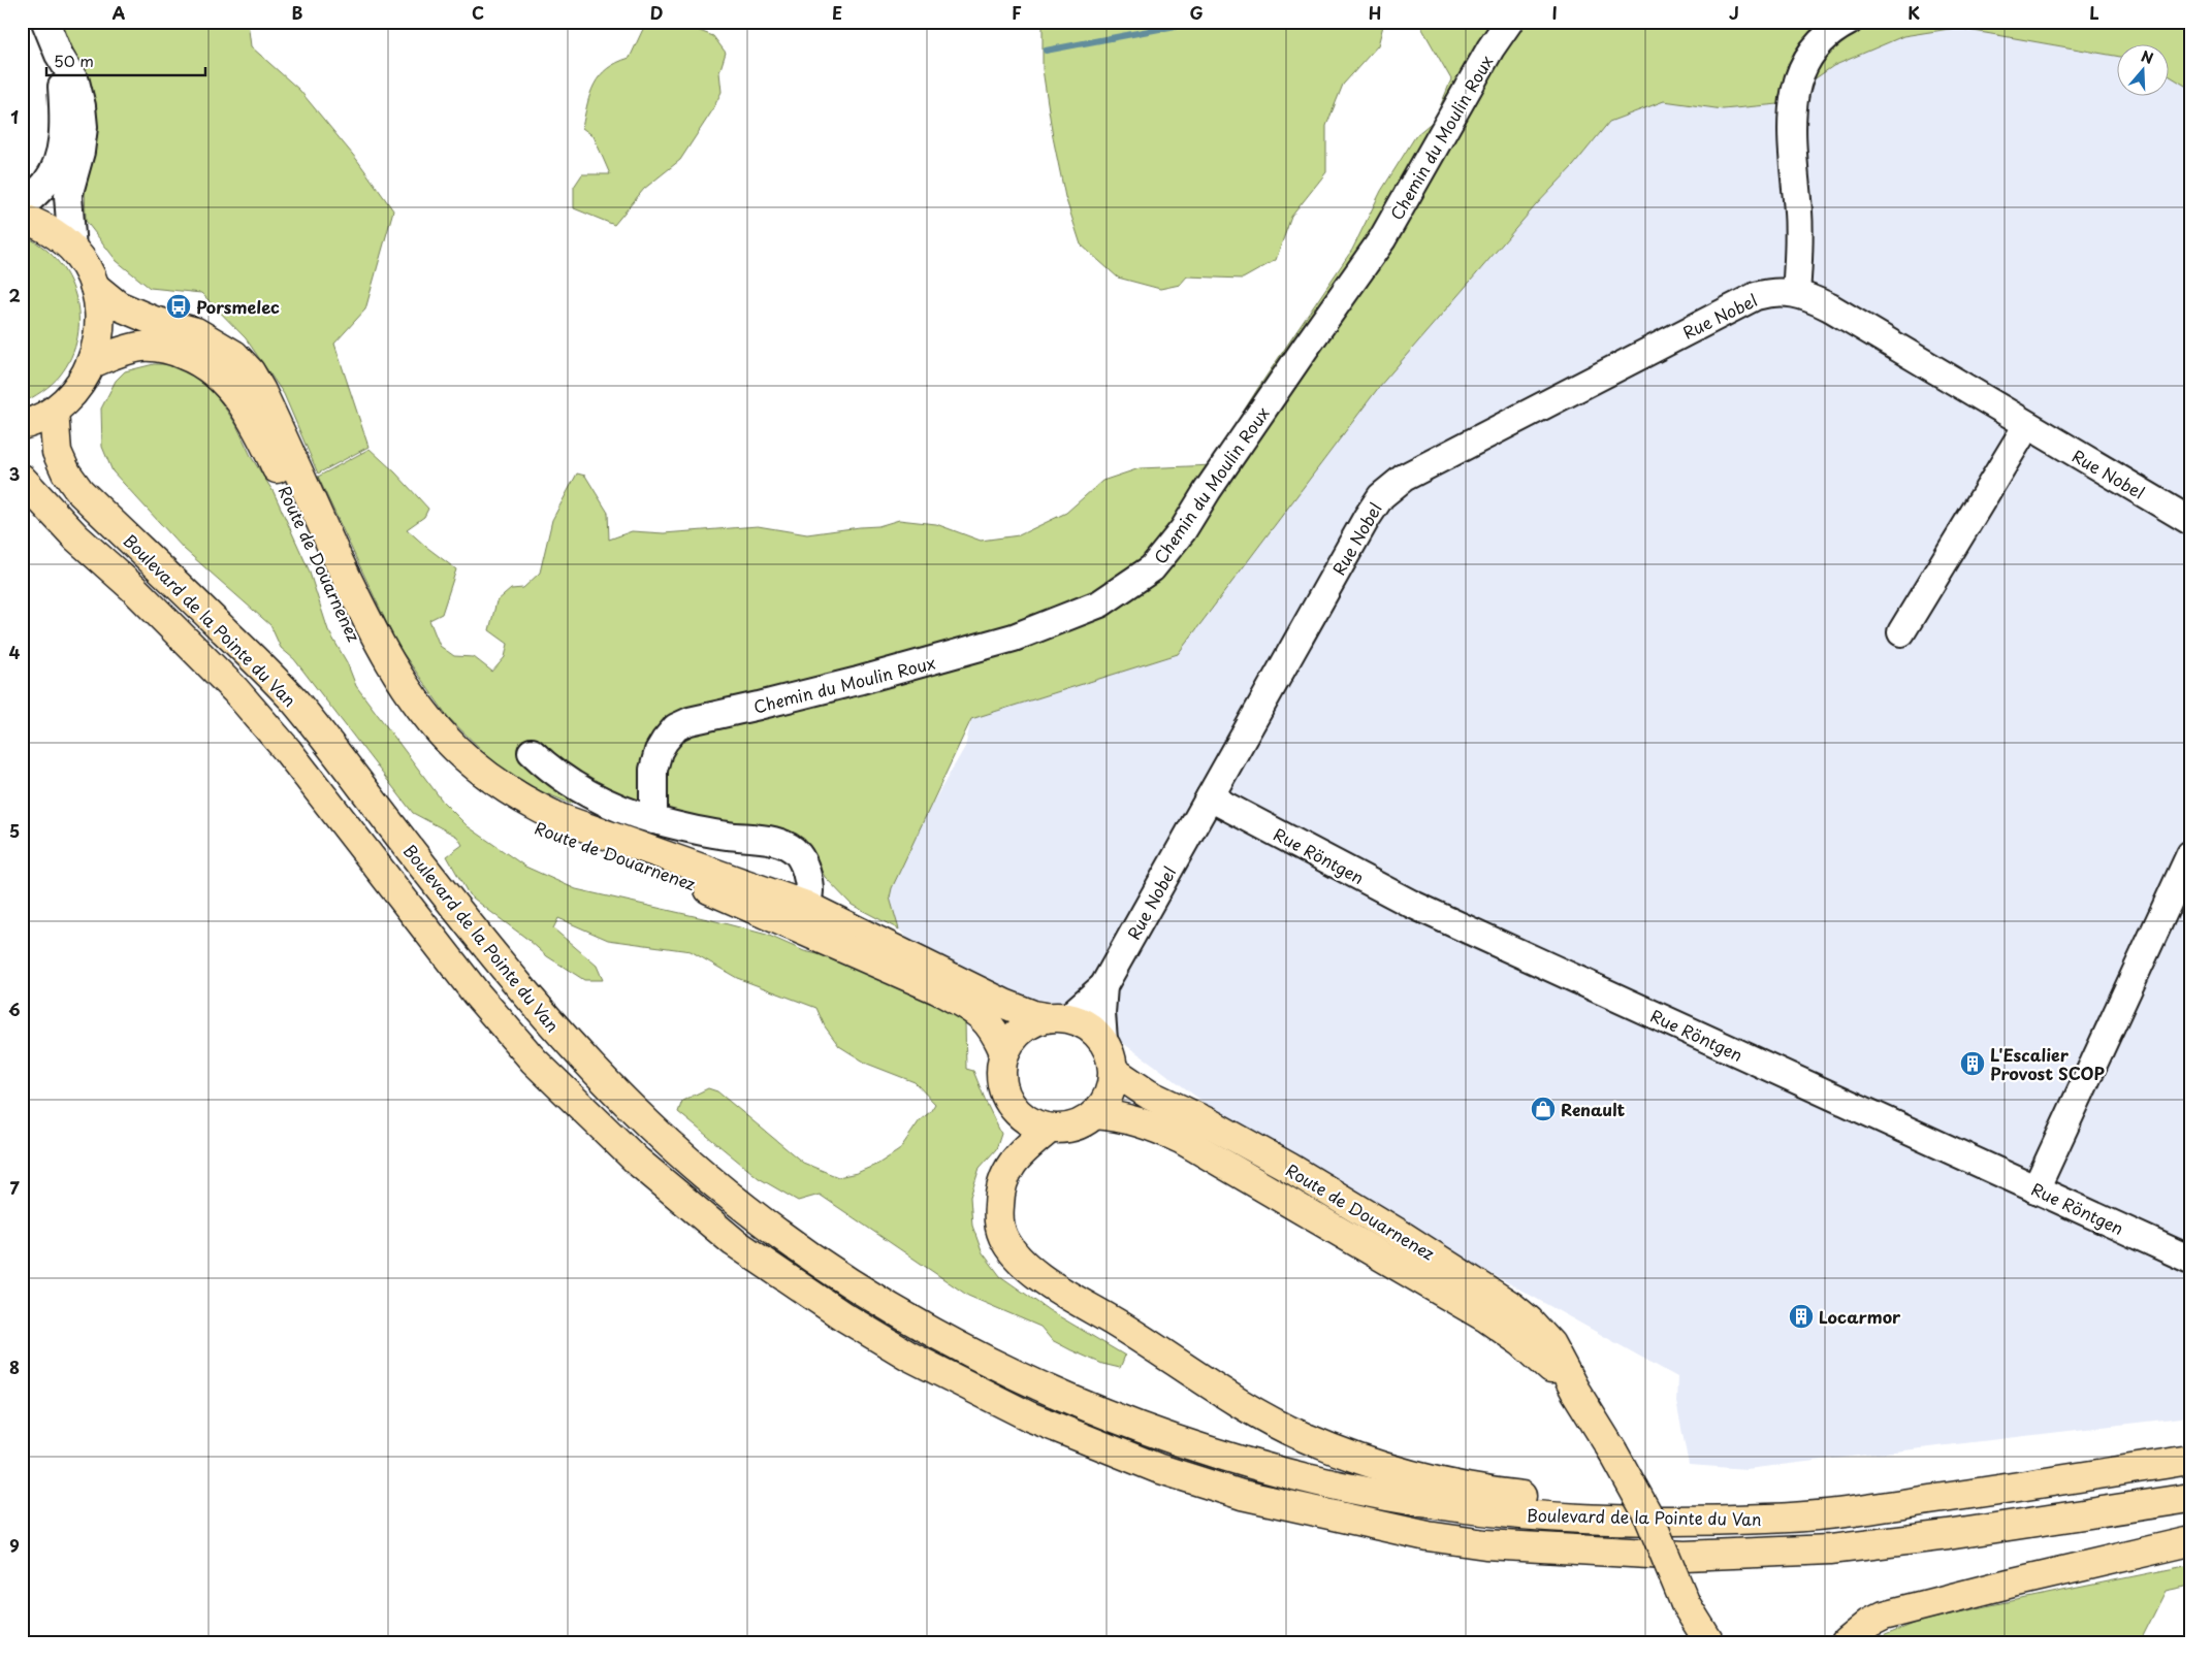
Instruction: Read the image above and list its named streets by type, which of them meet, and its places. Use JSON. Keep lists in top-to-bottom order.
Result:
{
  "streets": {
    "main road": ["Route de Douarnenez", "Boulevard de la Pointe du Van"],
    "street": ["Chemin du Moulin Roux", "Rue Nobel", "Rue Röntgen"]
  },
  "crossings": [
    ["Rue Nobel", "Route de Douarnenez"],
    ["Rue Nobel", "Rue Röntgen"]
  ],
  "places": {
    "bus stop": ["Porsmelec"],
    "building": ["L'Escalier Provost SCOP", "Locarmor"],
    "shop": ["Renault"]
  },
  "scale_bar": "50 m",
  "north": "top",
  "grid": {
    "columns": [
      "A",
      "B",
      "C",
      "D",
      "E",
      "F",
      "G",
      "H",
      "I",
      "J",
      "K",
      "L"
    ],
    "rows": [
      "1",
      "2",
      "3",
      "4",
      "5",
      "6",
      "7",
      "8",
      "9"
    ]
  }
}
